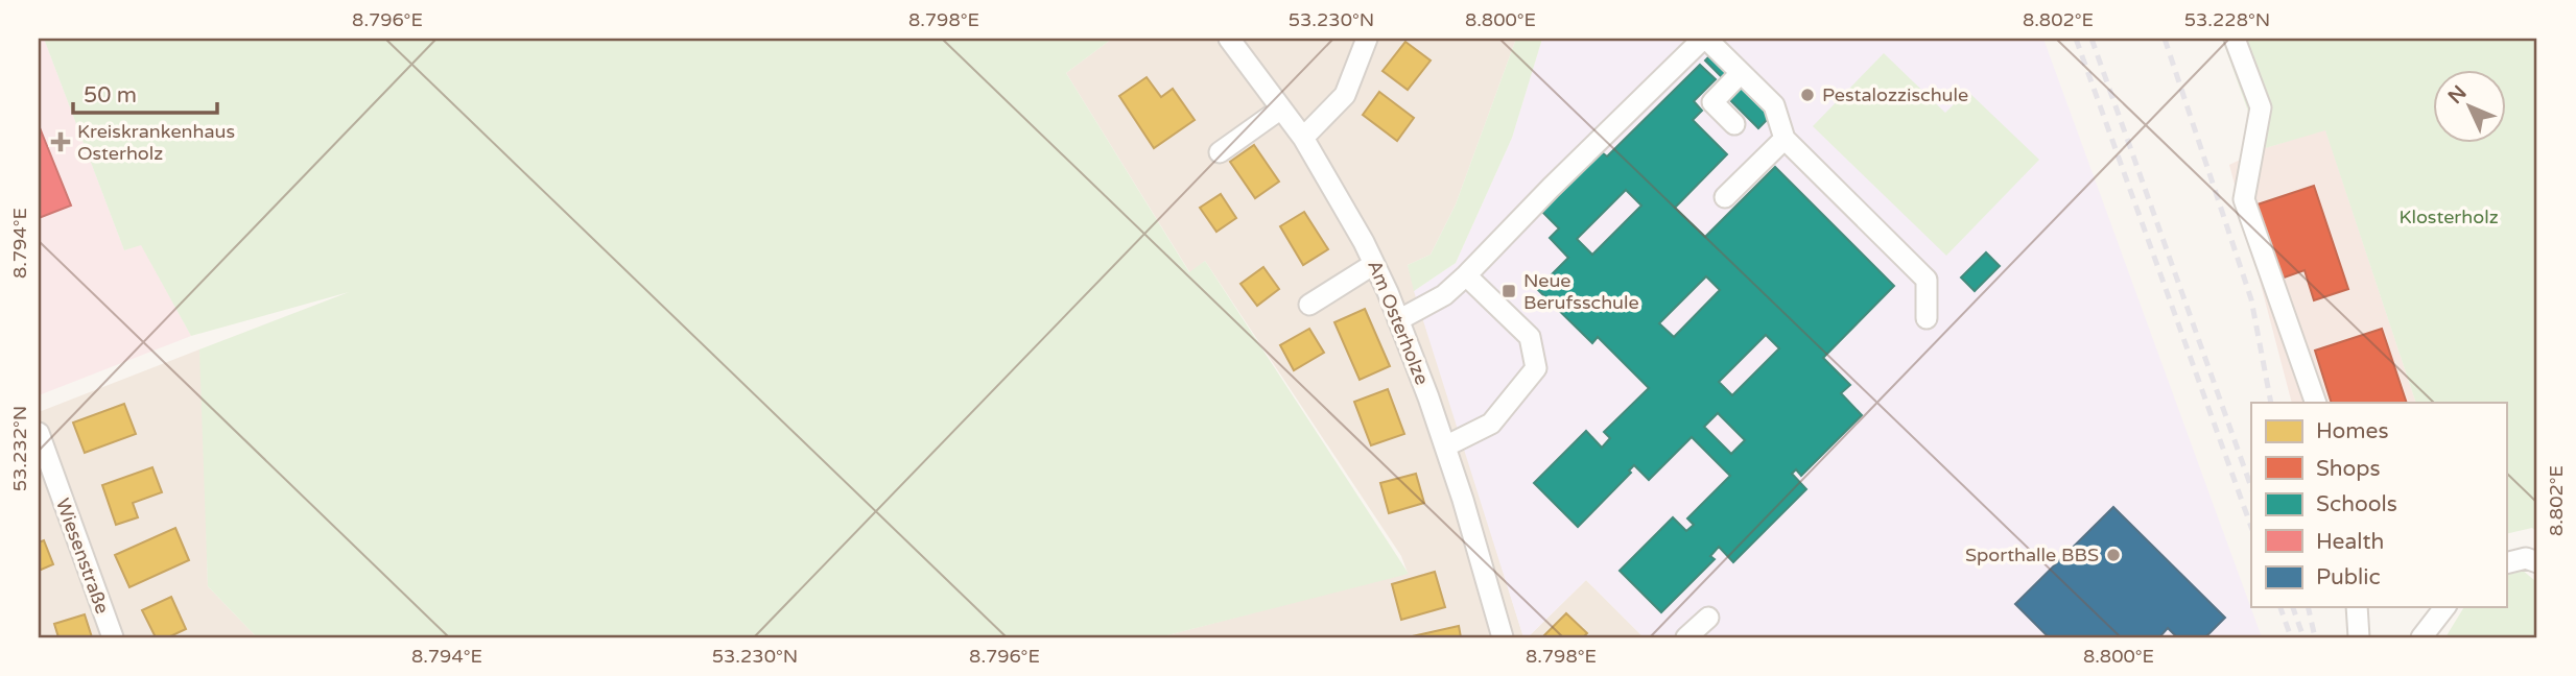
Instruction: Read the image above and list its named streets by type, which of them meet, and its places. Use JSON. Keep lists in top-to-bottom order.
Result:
{
  "streets": {
    "street": ["Am Osterholze", "Wiesenstraße"]
  },
  "parks": ["Klosterholz"],
  "places": {
    "other": ["Pestalozzischule", "Sporthalle BBS"],
    "health": ["Kreiskrankenhaus Osterholz"],
    "transit": ["Neue Berufsschule"]
  },
  "legend": [
    "Homes",
    "Shops",
    "Schools",
    "Health",
    "Public"
  ],
  "scale_bar": "50 m",
  "north": "top left",
  "coordinates": [
    "8.796°E",
    "8.798°E",
    "53.230°N",
    "8.800°E",
    "8.802°E",
    "53.228°N",
    "8.794°E",
    "53.232°N"
  ]
}
